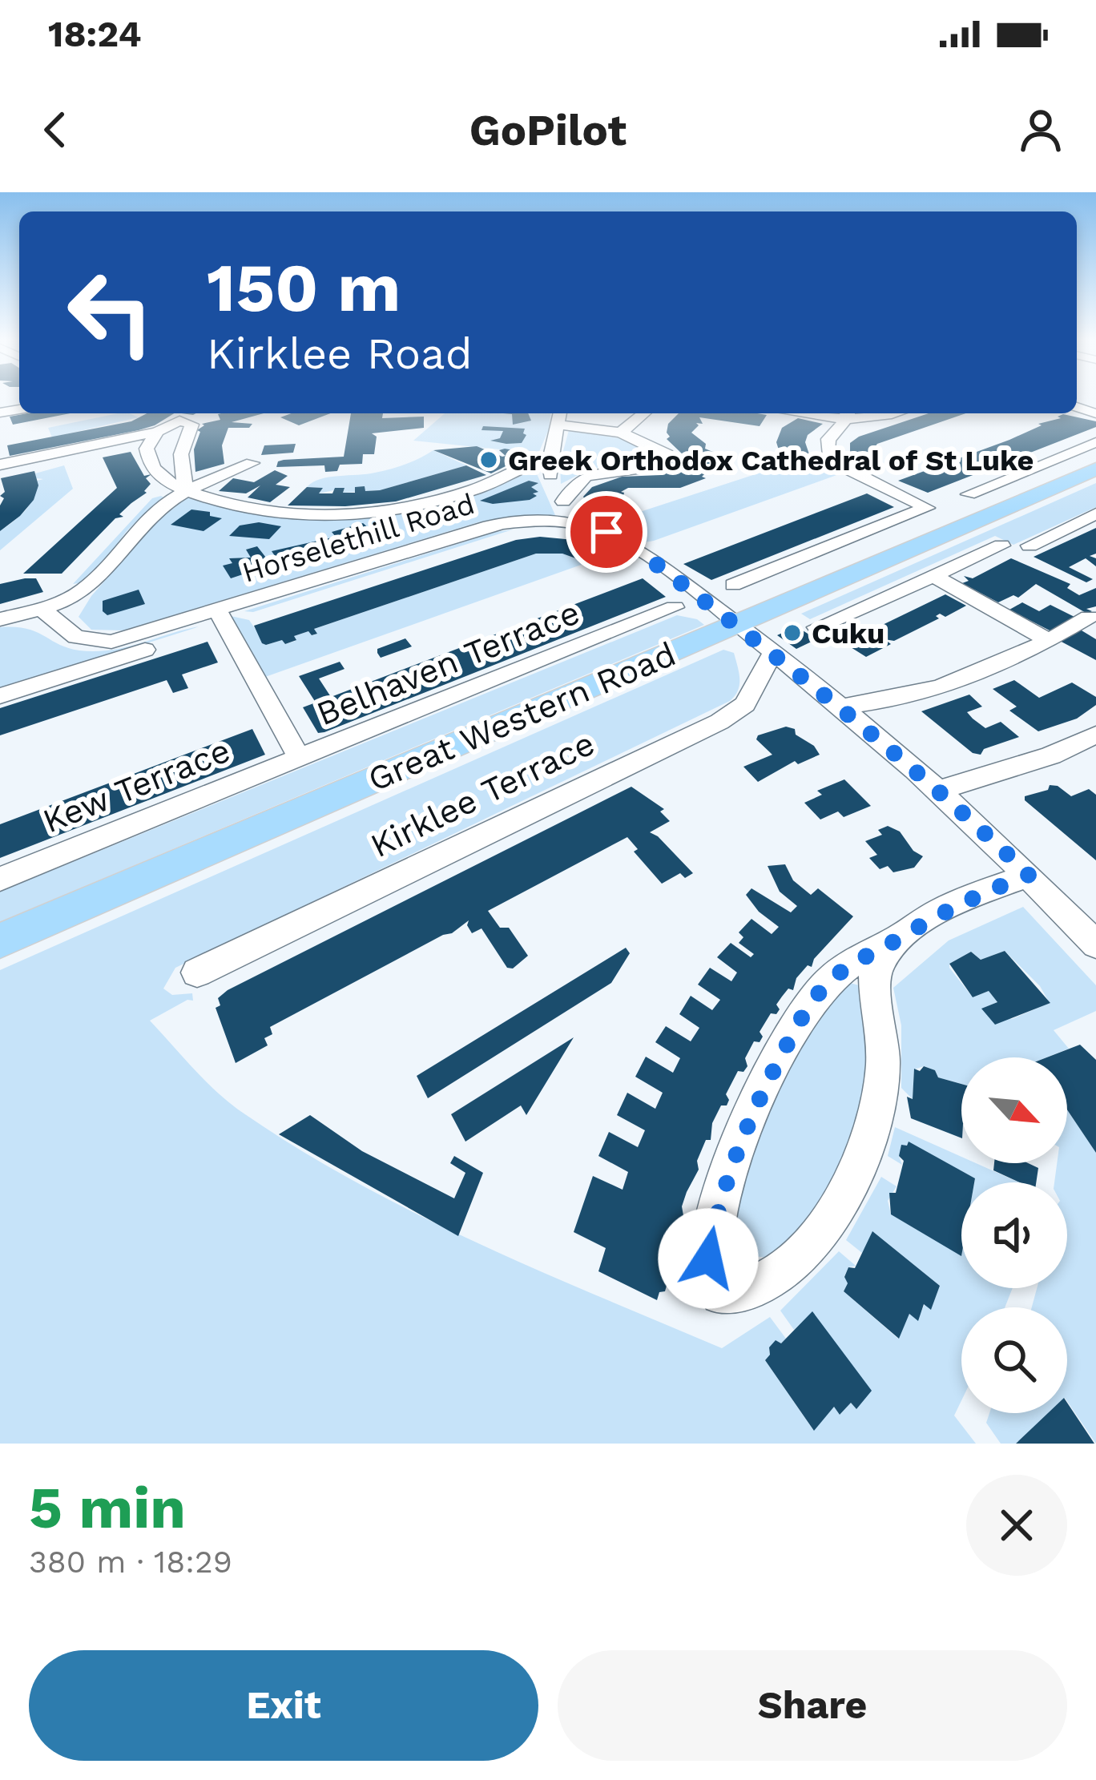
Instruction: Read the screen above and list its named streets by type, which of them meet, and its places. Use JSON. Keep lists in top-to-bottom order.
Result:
{
  "streets": {
    "main road": ["Great Western Road"],
    "street": [
      "Horselethill Road",
      "Belhaven Terrace",
      "Kew Terrace",
      "Kirklee Terrace"
    ]
  },
  "crossings": [
    ["Horselethill Road", "Great Western Road"],
    ["Horselethill Road", "Kirklee Terrace"],
    ["Belhaven Terrace", "Kew Terrace"]
  ],
  "places": ["Greek Orthodox Cathedral of St Luke", "Cuku"],
  "north": "bottom right",
  "page": {
    "status": "18:24",
    "header": "GoPilot",
    "turn": ["150 m", "Kirklee Road"],
    "heading": ["5 min", "380 m · 18:29"],
    "buttons": ["Exit", "Share"]
  }
}
